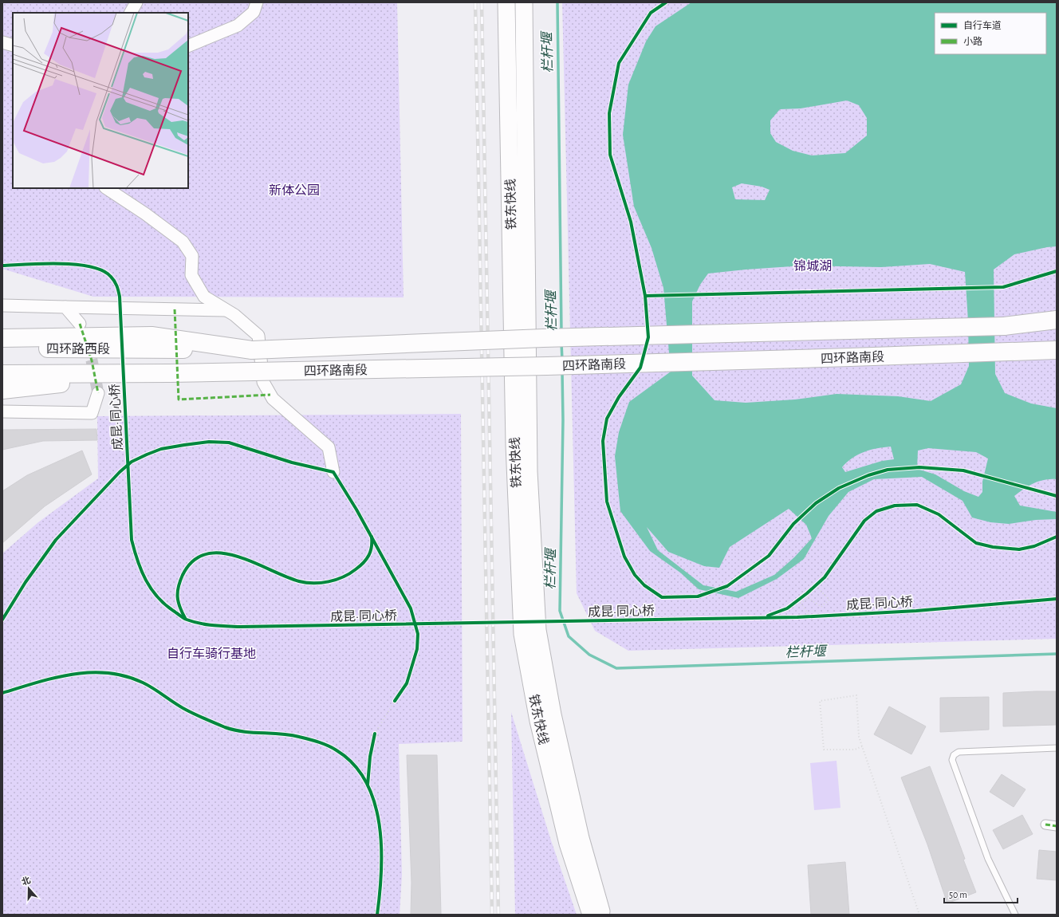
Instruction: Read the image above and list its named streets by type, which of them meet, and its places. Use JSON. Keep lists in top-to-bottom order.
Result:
{
  "streets": {
    "highway": ["四环路西段", "四环路南段"],
    "main road": ["铁东快线"],
    "cycle path": ["成昆·同心桥"]
  },
  "crossings": [
    ["四环路西段", "四环路南段"]
  ],
  "water": ["栏杆堰"],
  "parks": ["新体公园", "锦城湖", "自行车骑行基地"],
  "legend": ["自行车道", "小路"],
  "scale_bar": "50 m",
  "north": "top"
}
